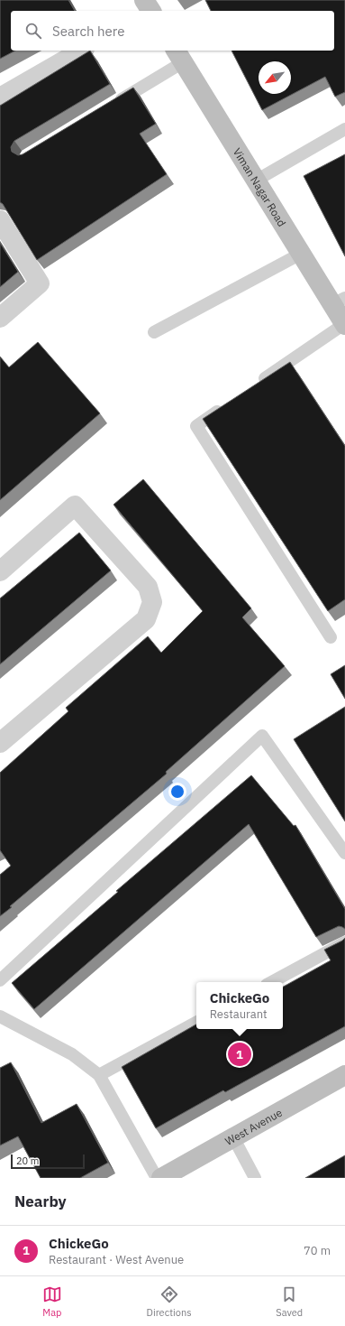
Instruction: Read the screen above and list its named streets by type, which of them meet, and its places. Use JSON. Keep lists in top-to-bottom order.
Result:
{
  "streets": {
    "street": ["Viman Nagar Road", "West Avenue"]
  },
  "scale_bar": "20 m",
  "north": "bottom left",
  "page": {
    "search": "Search here",
    "popup": ["ChickeGo", "Restaurant"],
    "pins": "1",
    "scale": "20 m",
    "heading": "Nearby",
    "list": [
      {
        "mark": "1",
        "name": "ChickeGo",
        "note": "Restaurant · West Avenue",
        "value": "70 m"
      }
    ],
    "nav": ["Map", "Directions", "Saved"]
  }
}
